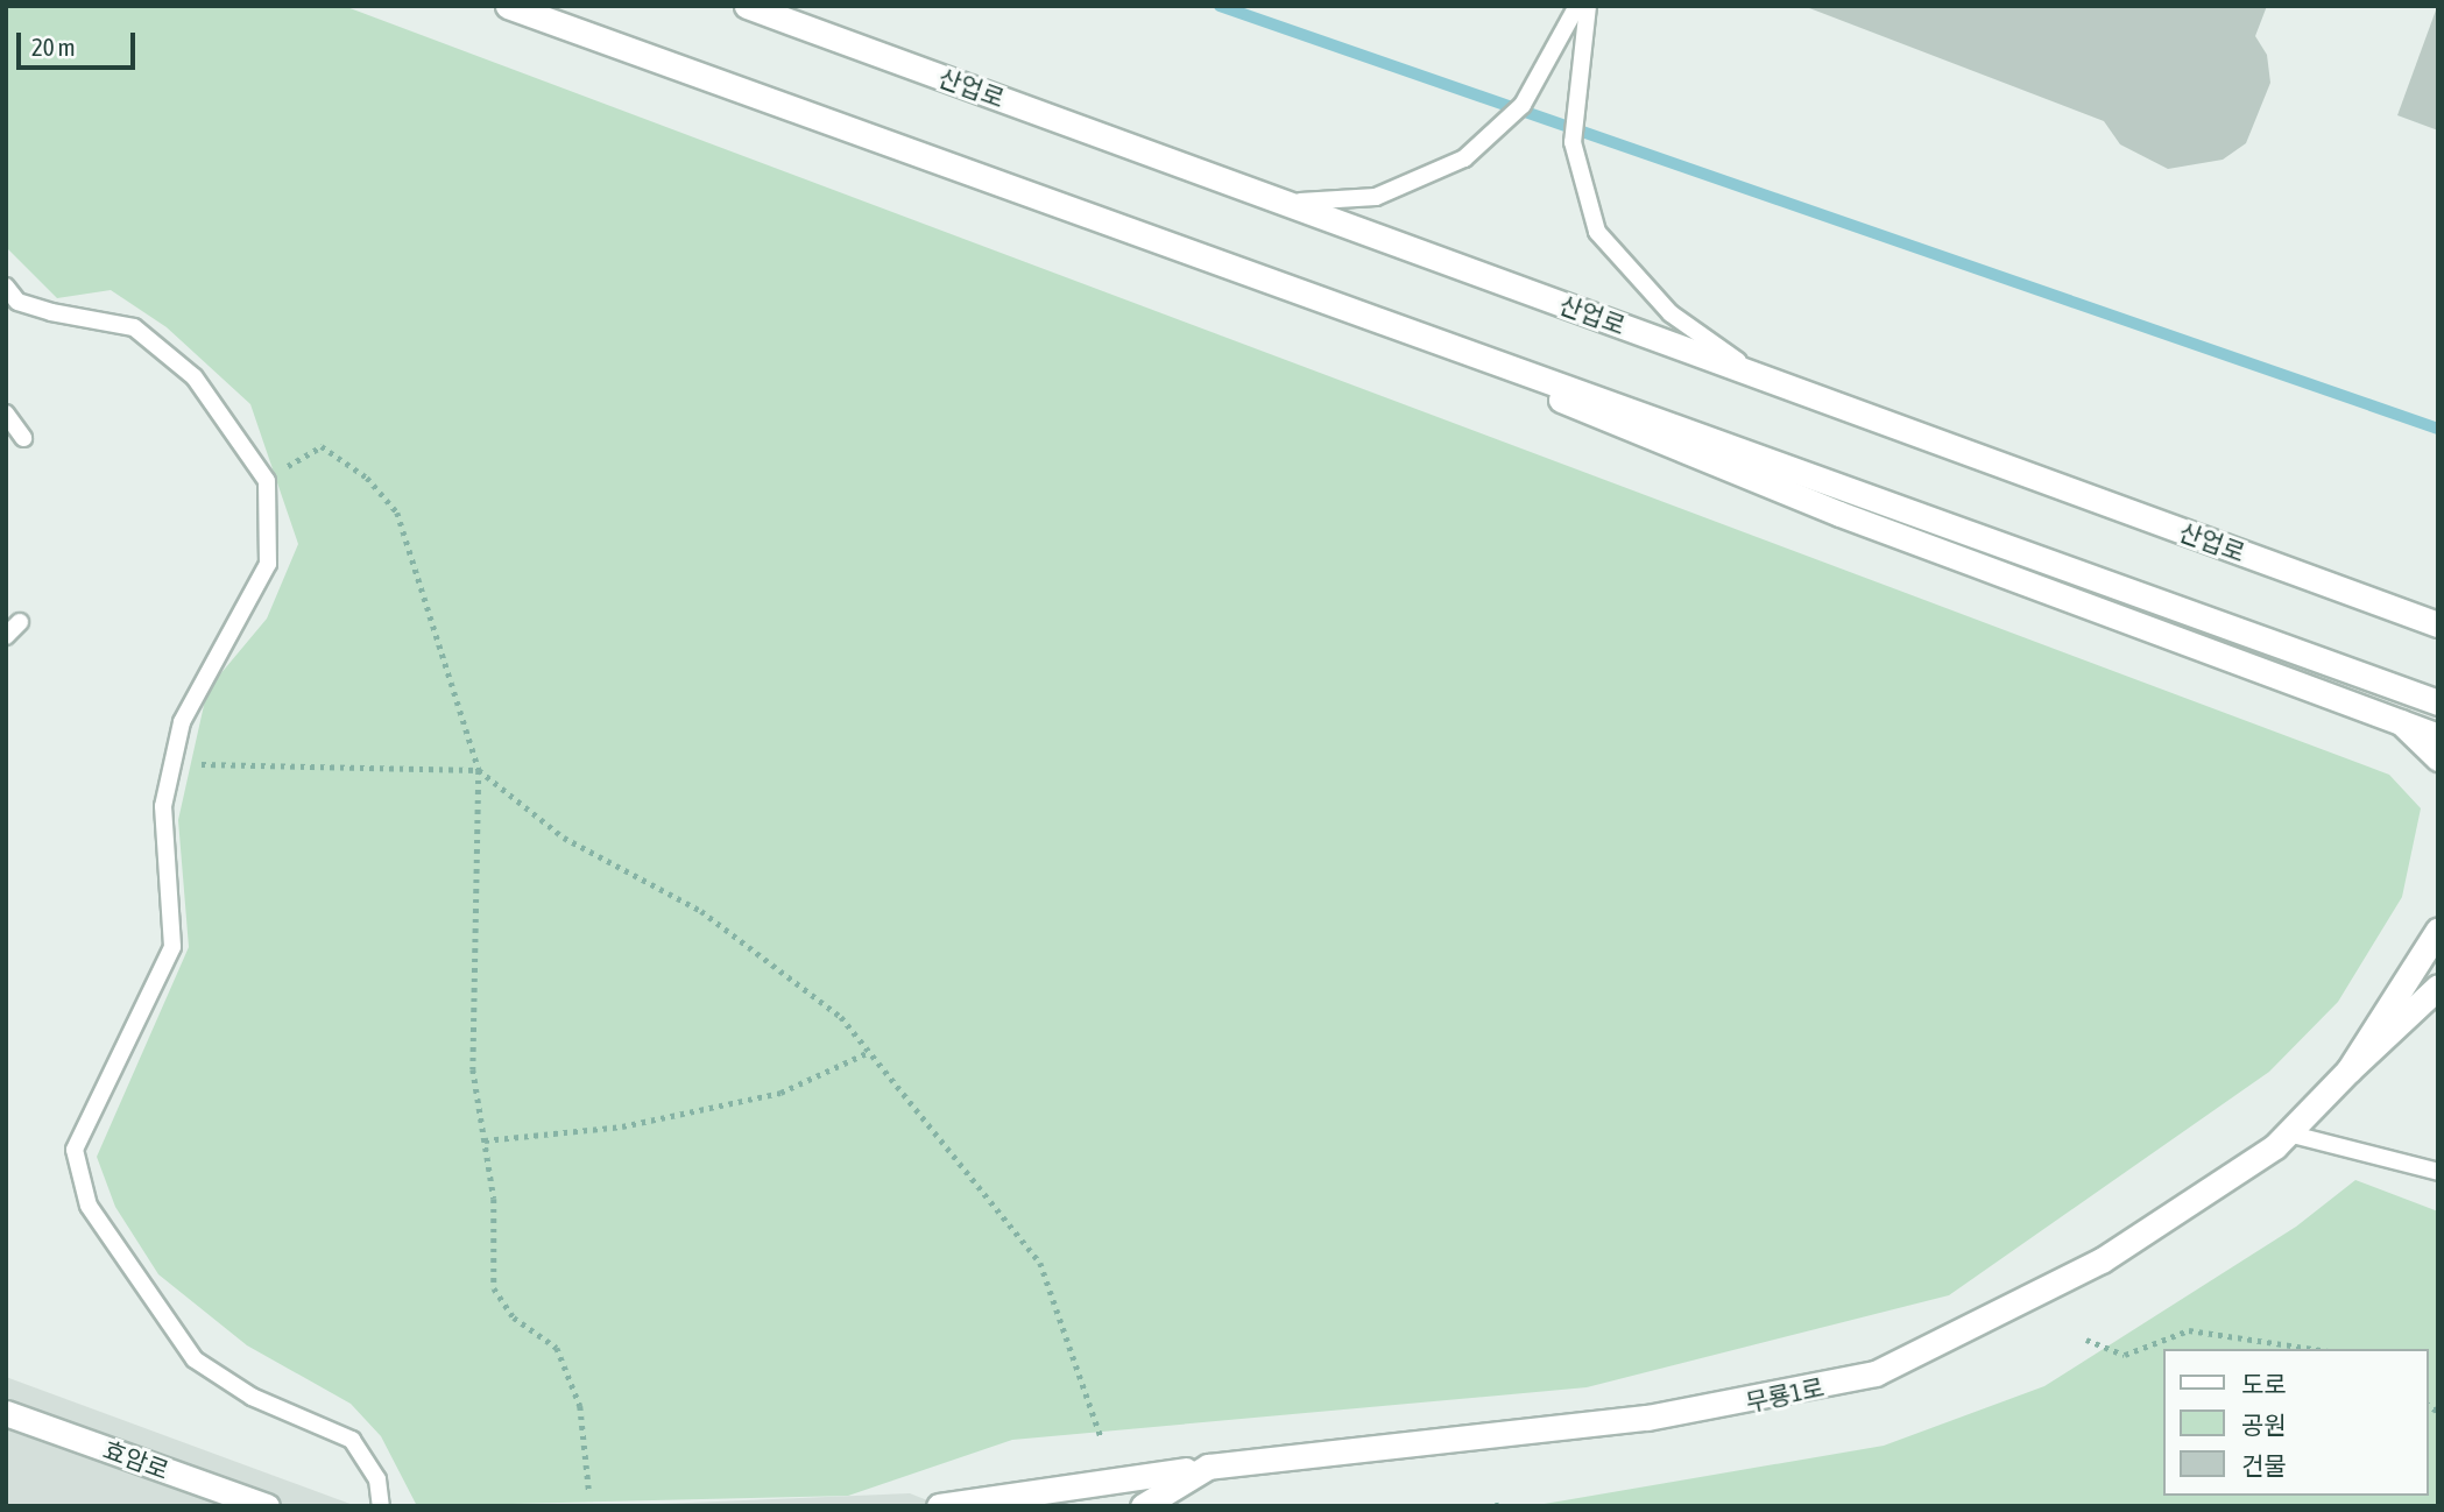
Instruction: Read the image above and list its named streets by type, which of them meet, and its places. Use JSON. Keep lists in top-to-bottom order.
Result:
{
  "streets": {
    "main road": ["산업로", "무룡1로", "효암로"]
  },
  "legend": ["도로", "공원", "건물"],
  "scale_bar": "20 m"
}
